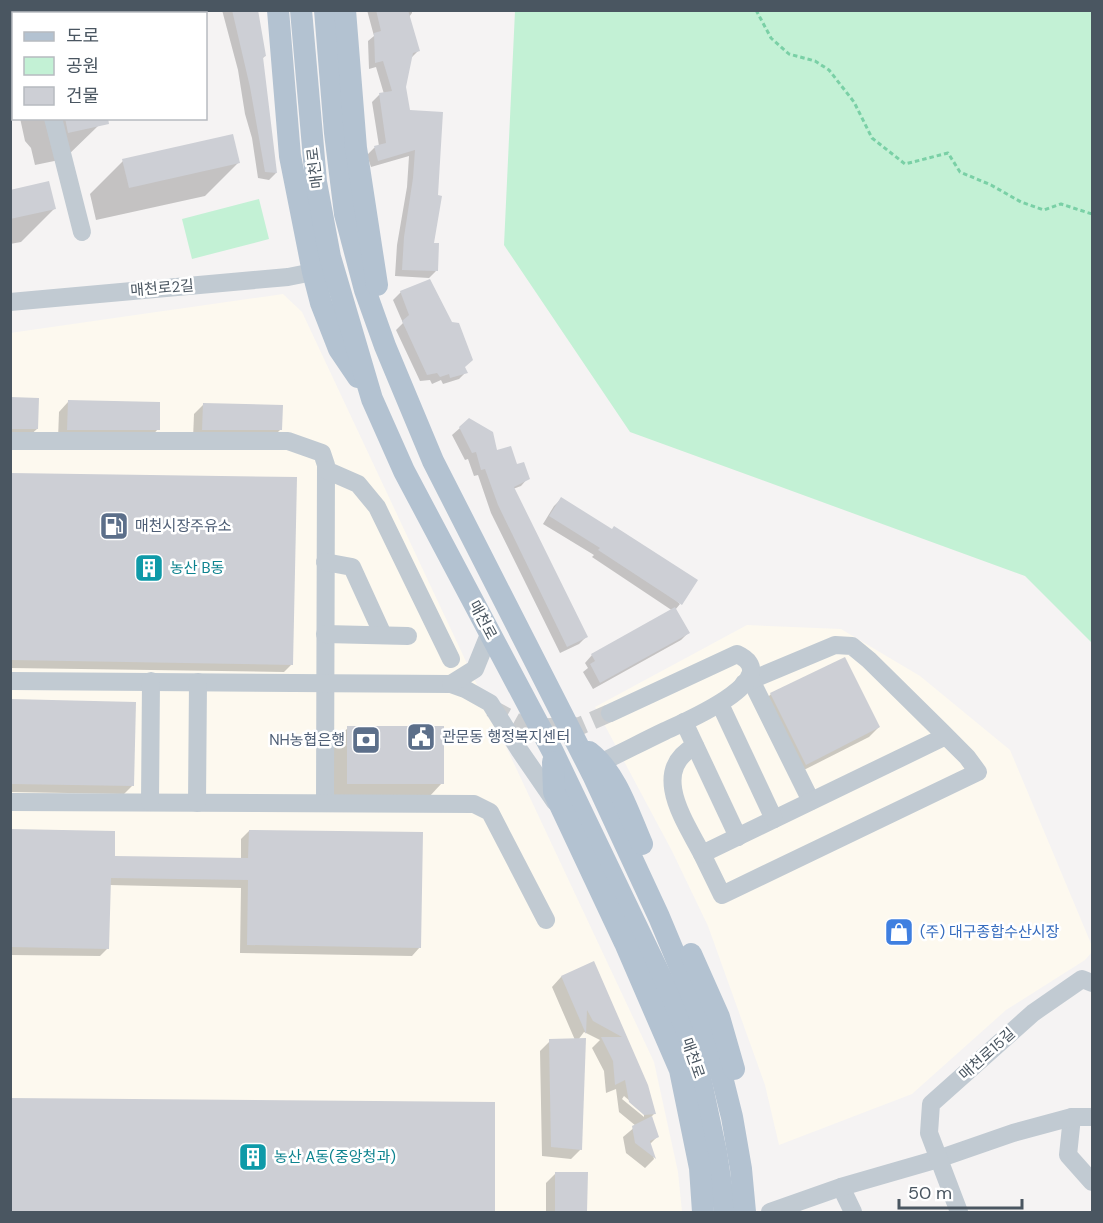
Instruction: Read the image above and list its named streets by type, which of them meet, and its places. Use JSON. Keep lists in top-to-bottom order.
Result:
{
  "streets": {
    "main road": ["매천로"],
    "street": ["매천로2길", "매천로15길"]
  },
  "places": {
    "fuel station": ["매천시장주유소"],
    "building": ["농산 B동", "농산 A동(중앙청과)"],
    "public building": ["관문동 행정복지센터"],
    "bank": ["NH농협은행"],
    "shop": ["(주) 대구종합수산시장"]
  },
  "legend": ["도로", "공원", "건물"],
  "scale_bar": "50 m"
}
